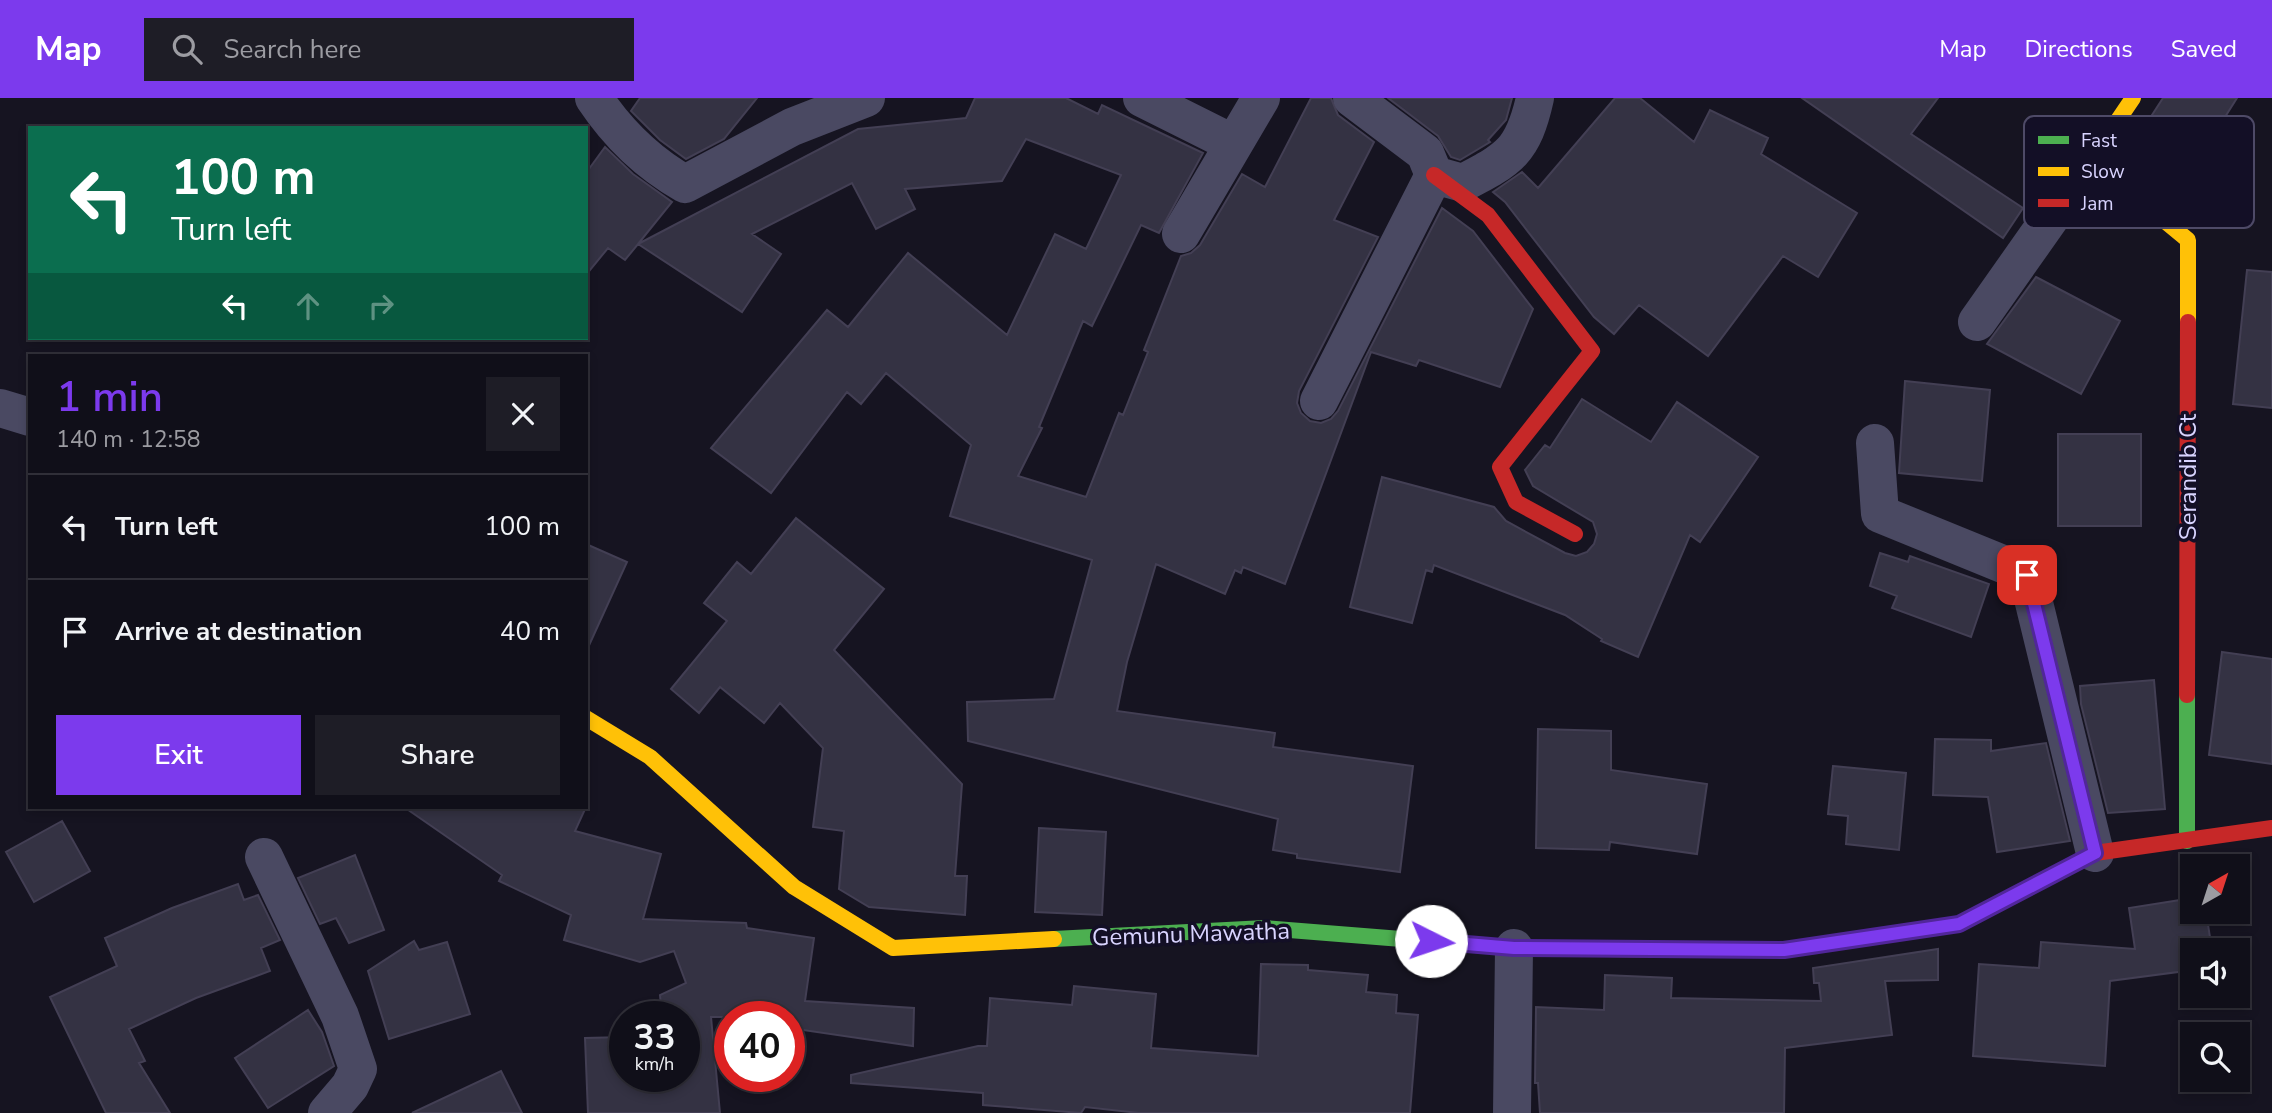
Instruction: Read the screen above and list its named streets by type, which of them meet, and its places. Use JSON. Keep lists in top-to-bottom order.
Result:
{
  "streets": {
    "street": ["Serandib Ct", "Gemunu Mawatha"]
  },
  "crossings": [
    ["Serandib Ct", "Gemunu Mawatha"]
  ],
  "legend": ["Fast", "Slow", "Jam"],
  "north": "top right",
  "page": {
    "header": "Map",
    "search": "Search here",
    "nav": ["Map", "Directions", "Saved"],
    "turn": ["100 m", "Turn left"],
    "heading": ["1 min", "140 m · 12:58"],
    "list": [
      {
        "name": "Turn left",
        "value": "100 m"
      },
      {
        "name": "Arrive at destination",
        "value": "40 m"
      }
    ],
    "buttons": ["Exit", "Share"],
    "speed": "33 km/h",
    "limit": "40"
  }
}
